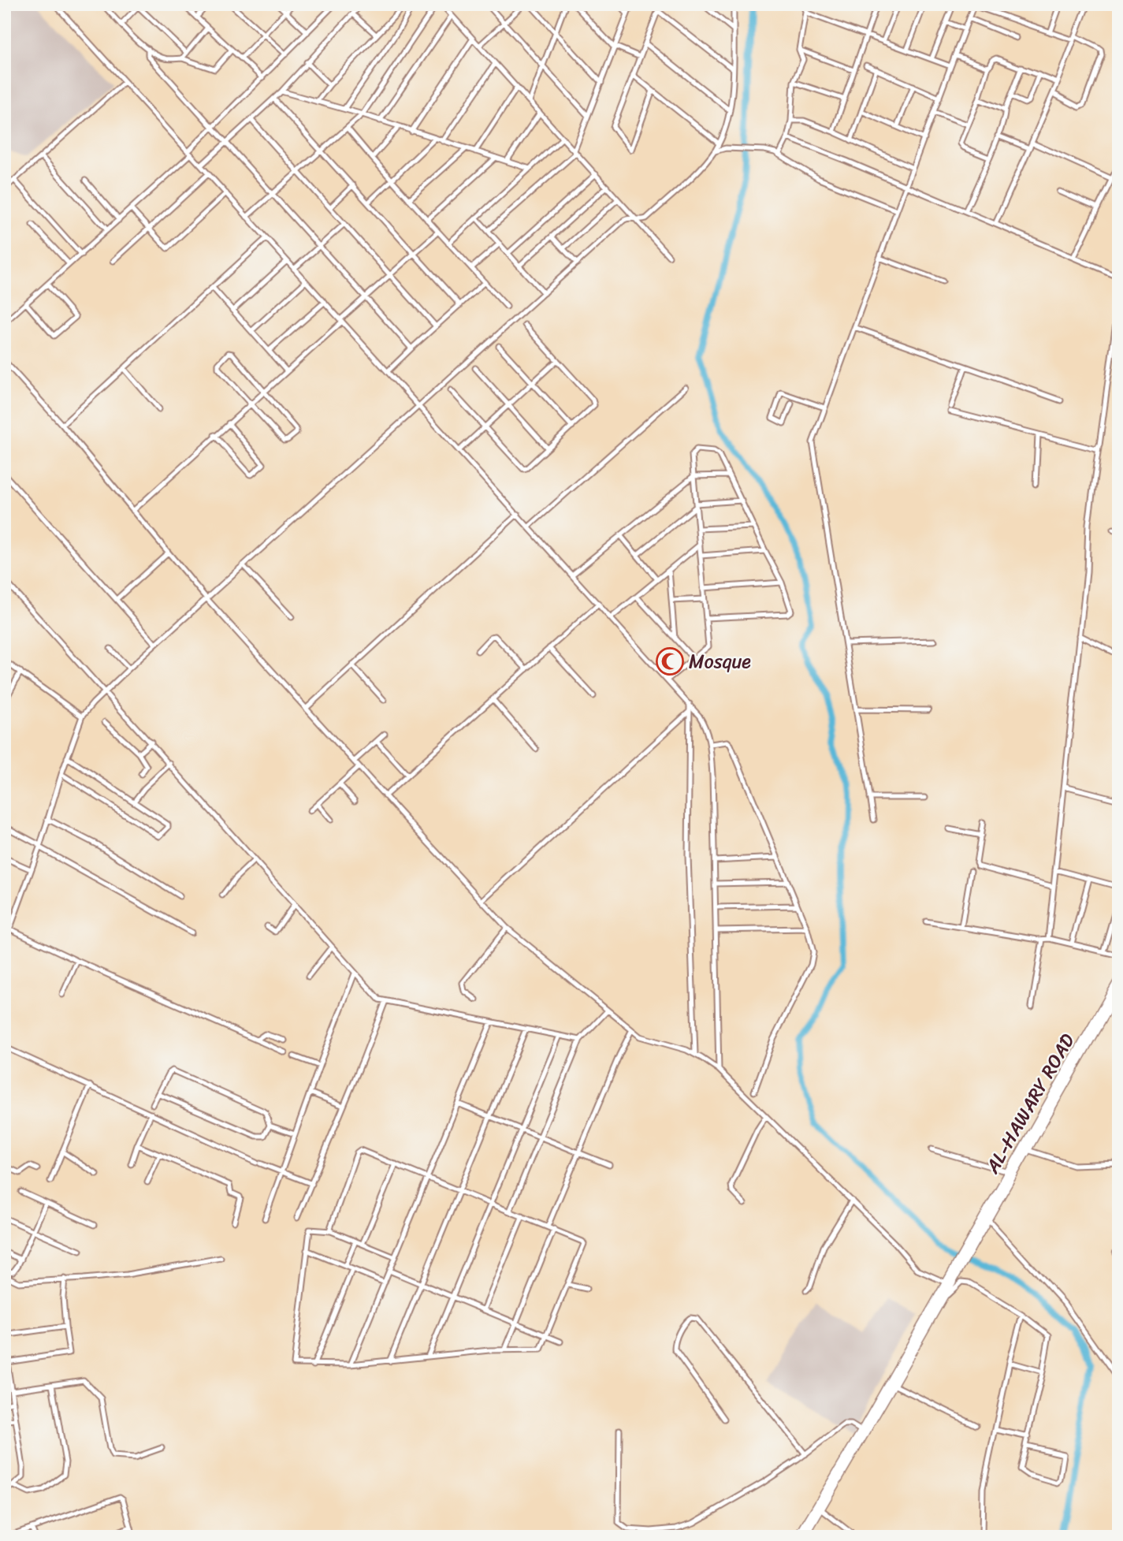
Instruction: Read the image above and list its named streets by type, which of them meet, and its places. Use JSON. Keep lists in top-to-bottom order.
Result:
{
  "streets": {
    "highway": ["AL-HAWARY ROAD"]
  },
  "places": {
    "mosque": ["Mosque"]
  }
}
